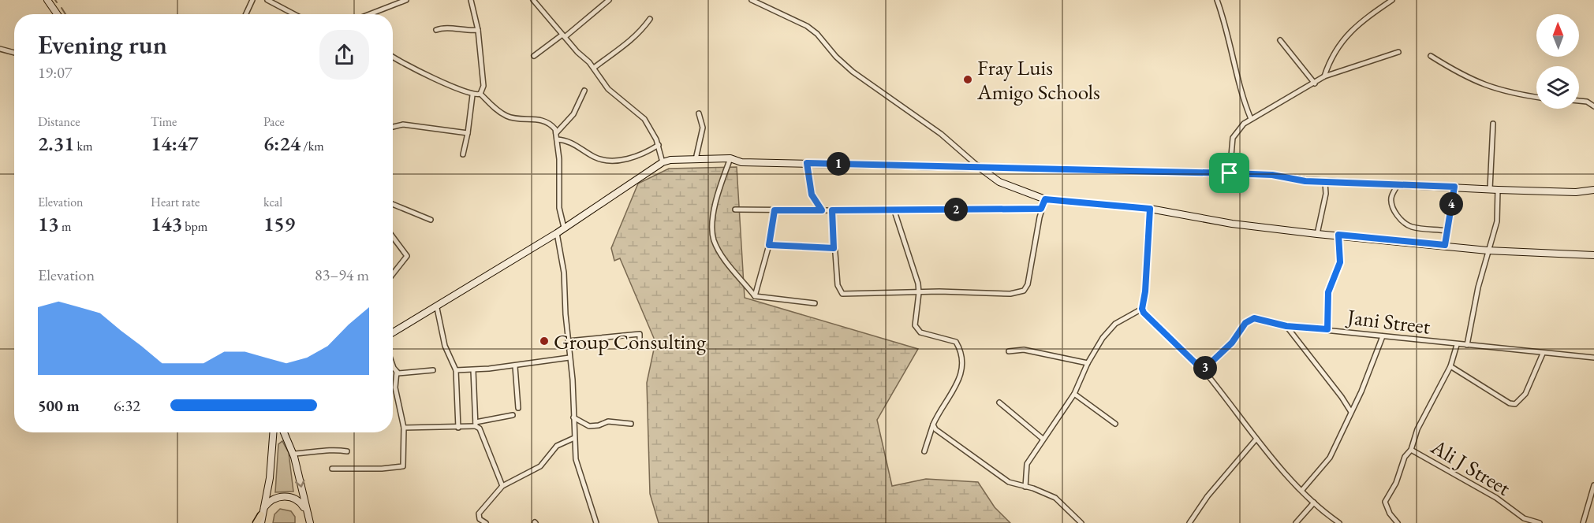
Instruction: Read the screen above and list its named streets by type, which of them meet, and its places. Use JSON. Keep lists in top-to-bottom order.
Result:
{
  "streets": {
    "street": ["Jani Street", "Ali J Street"]
  },
  "places": ["Fray Luis Amigo Schools", "Group Consulting"],
  "north": "top",
  "page": {
    "heading": ["Evening run", "19:07"],
    "stats": [
      ["Distance", "2.31 km"],
      ["Time", "14:47"],
      ["Pace", "6:24 /km"],
      ["Elevation", "13 m"],
      ["Heart rate", "143 bpm"],
      ["kcal", "159"]
    ],
    "pins": [
      "1",
      "4",
      "2",
      "3"
    ],
    "chart": ["Elevation", "83–94 m"],
    "list": [
      {
        "name": "500 m",
        "note": "6:32"
      }
    ]
  }
}
